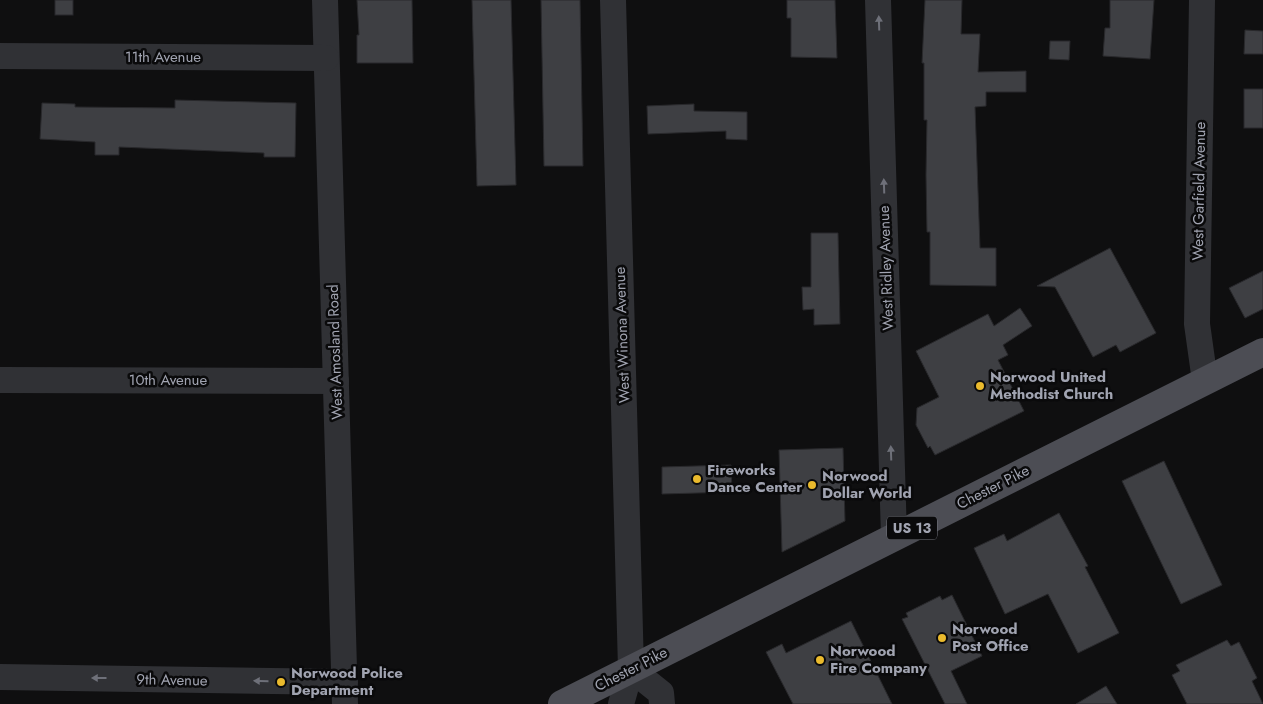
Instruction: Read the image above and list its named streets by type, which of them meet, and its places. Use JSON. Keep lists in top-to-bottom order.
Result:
{
  "streets": {
    "main road": ["Chester Pike", "US 13"],
    "street": [
      "11th Avenue",
      "West Garfield Avenue",
      "West Ridley Avenue",
      "West Winona Avenue",
      "West Amosland Road",
      "10th Avenue",
      "9th Avenue"
    ]
  },
  "crossings": [
    ["11th Avenue", "West Amosland Road"],
    ["West Garfield Avenue", "Chester Pike"],
    ["West Ridley Avenue", "Chester Pike"],
    ["West Winona Avenue", "Chester Pike"],
    ["West Amosland Road", "10th Avenue"],
    ["West Amosland Road", "9th Avenue"]
  ],
  "one_way": ["West Ridley Avenue", "9th Avenue"],
  "places": [
    "Norwood United Methodist Church",
    "Fireworks Dance Center",
    "Norwood Dollar World",
    "Norwood Post Office",
    "Norwood Fire Company",
    "Norwood Police Department"
  ]
}
